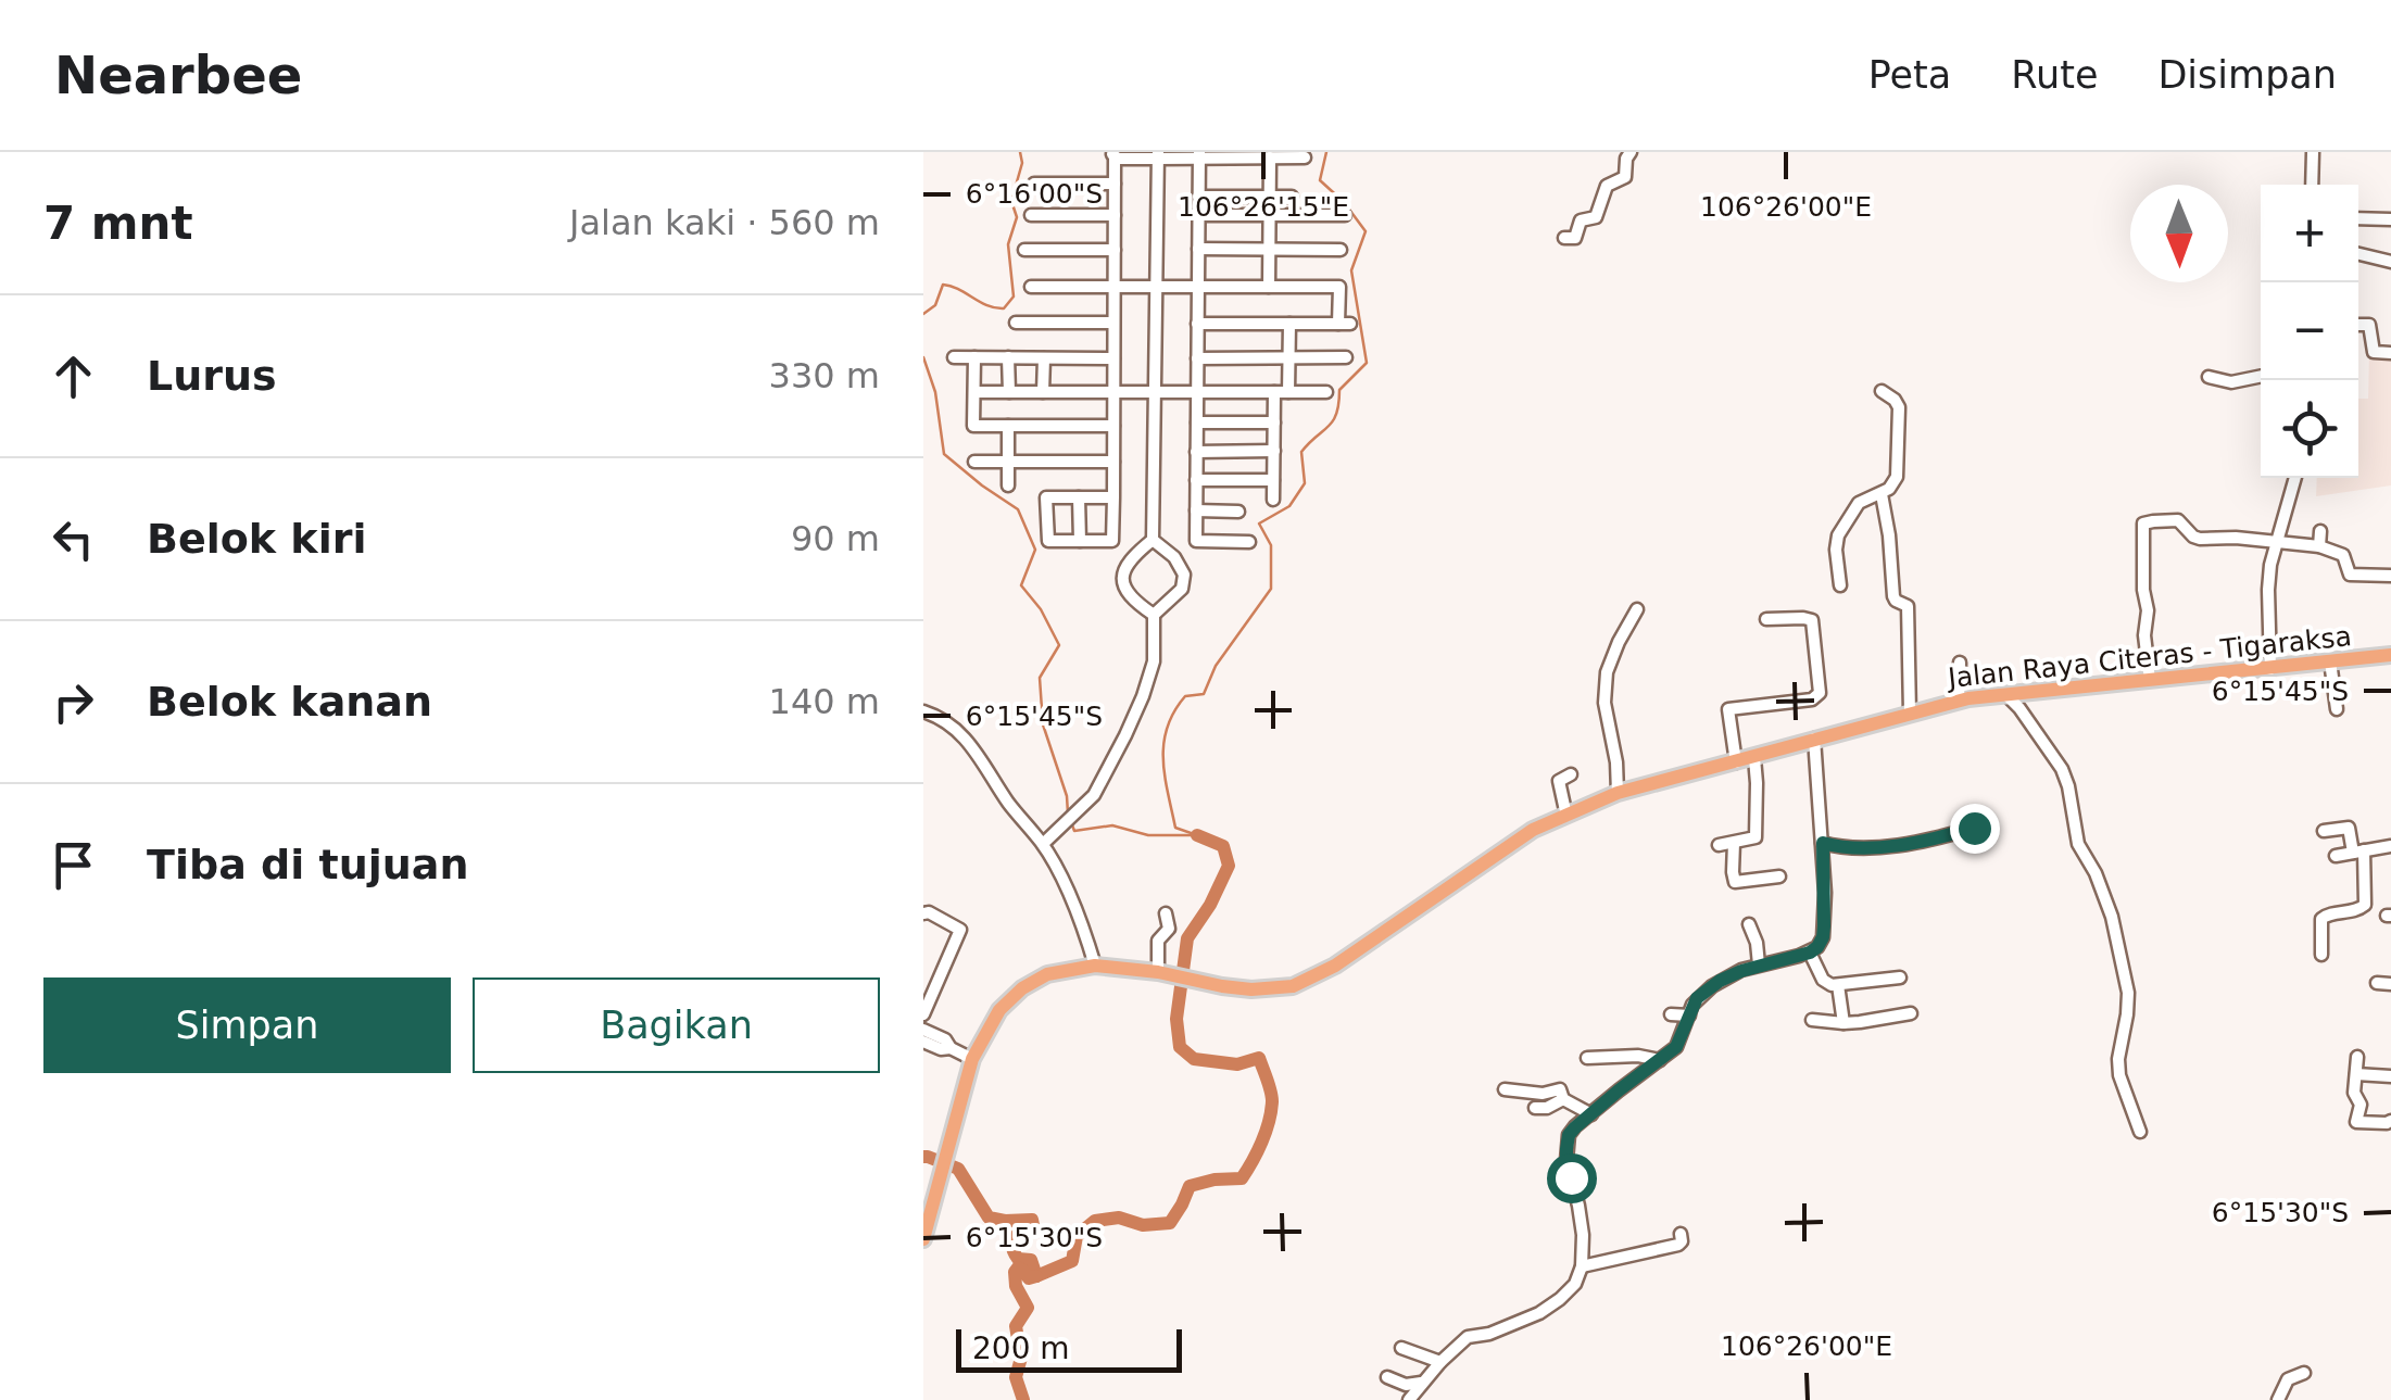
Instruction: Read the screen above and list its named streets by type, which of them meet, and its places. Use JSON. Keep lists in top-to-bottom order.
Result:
{
  "streets": {
    "main road": ["Jalan Raya Citeras - Tigaraksa"]
  },
  "scale_bar": "200 m",
  "north": "bottom",
  "page": {
    "header": "Nearbee",
    "nav": ["Peta", "Rute", "Disimpan"],
    "heading": ["7 mnt", "Jalan kaki · 560 m"],
    "map_buttons": ["+", "−"],
    "list": [
      ["Lurus", "330 m"],
      ["Belok kiri", "90 m"],
      ["Belok kanan", "140 m"],
      "Tiba di tujuan"
    ],
    "buttons": ["Simpan", "Bagikan"],
    "scale": "200 m"
  },
  "coordinates": [
    "6°16'00\"S",
    "106°26'15\"E",
    "106°26'00\"E",
    "6°15'45\"S",
    "6°15'30\"S"
  ]
}
